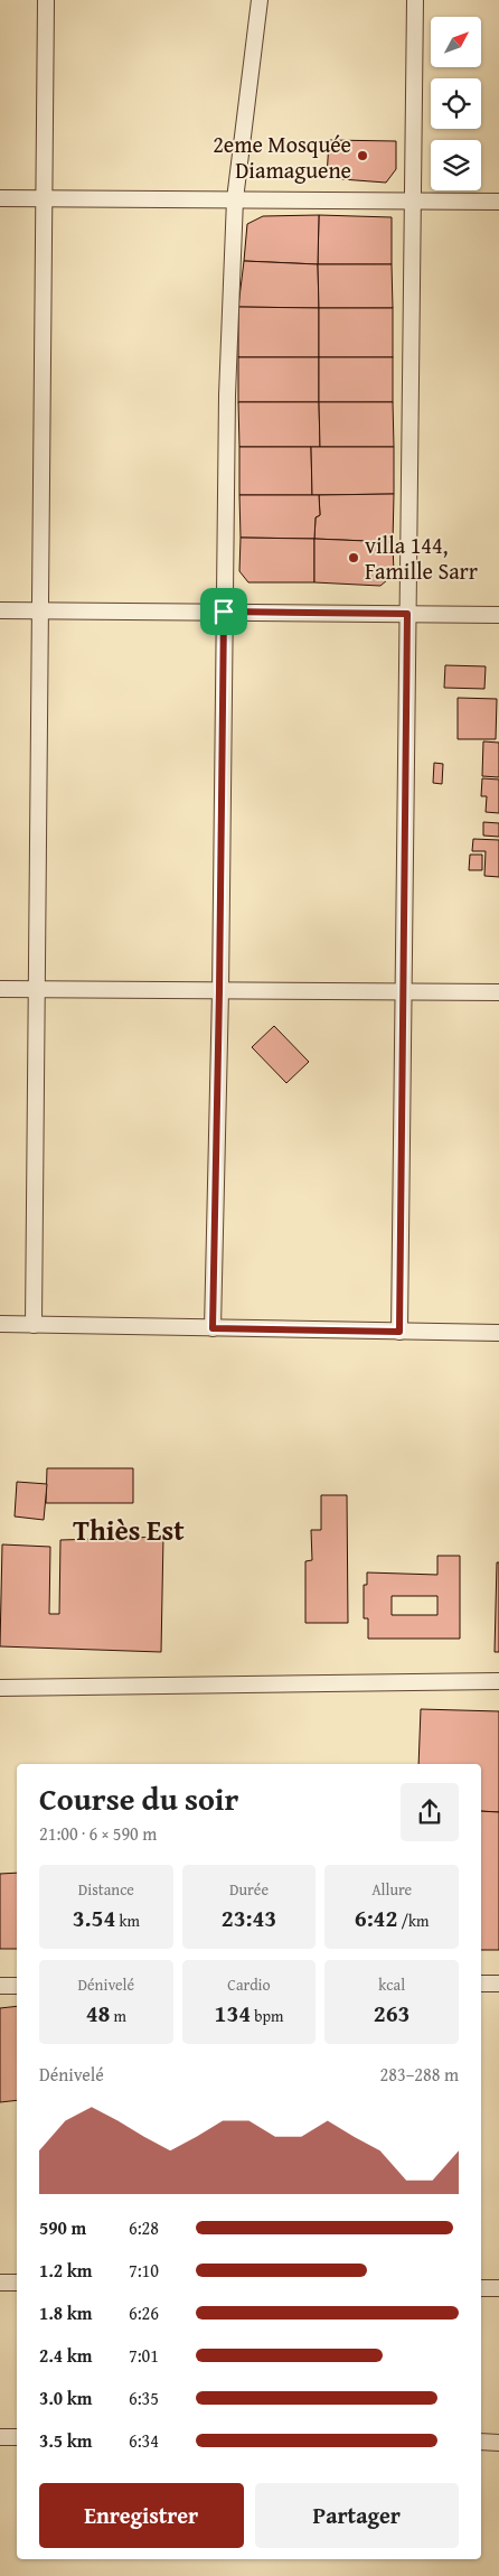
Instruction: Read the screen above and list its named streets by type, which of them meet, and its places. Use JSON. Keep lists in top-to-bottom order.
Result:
{
  "districts": ["Thiès Est"],
  "places": ["2eme Mosquée Diamaguene", "villa 144, Famille Sarr"],
  "north": "top right",
  "page": {
    "heading": ["Course du soir", "21:00 · 6 × 590 m"],
    "stats": [
      ["Distance", "3.54 km"],
      ["Durée", "23:43"],
      ["Allure", "6:42 /km"],
      ["Dénivelé", "48 m"],
      ["Cardio", "134 bpm"],
      ["kcal", "263"]
    ],
    "chart": ["Dénivelé", "283–288 m"],
    "list": [
      {
        "name": "590 m",
        "note": "6:28"
      },
      {
        "name": "1.2 km",
        "note": "7:10"
      },
      {
        "name": "1.8 km",
        "note": "6:26"
      },
      {
        "name": "2.4 km",
        "note": "7:01"
      },
      {
        "name": "3.0 km",
        "note": "6:35"
      },
      {
        "name": "3.5 km",
        "note": "6:34"
      }
    ],
    "buttons": ["Enregistrer", "Partager"]
  }
}
